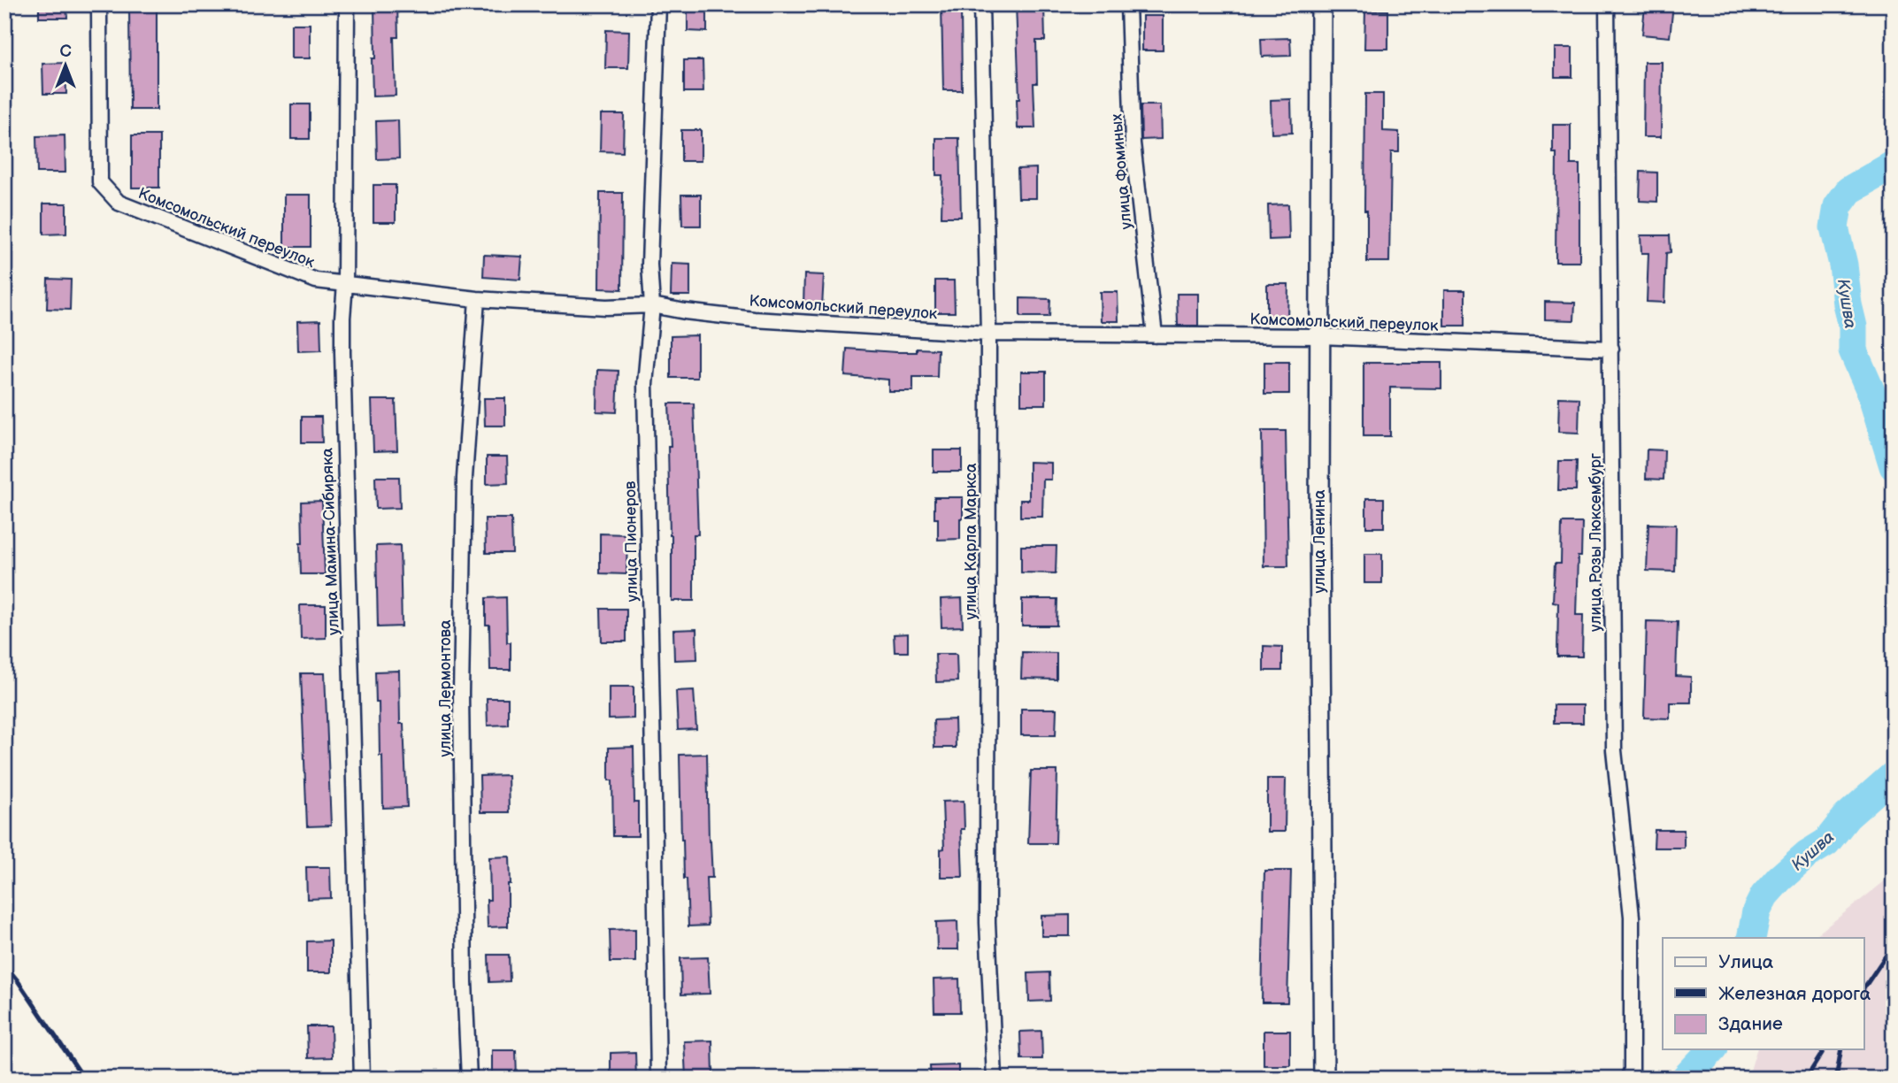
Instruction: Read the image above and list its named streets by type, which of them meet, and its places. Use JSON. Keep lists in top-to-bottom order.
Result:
{
  "streets": {
    "main road": ["улица Ленина"],
    "street": [
      "улица Фоминых",
      "Комсомольский переулок",
      "улица Мамина-Сибиряка",
      "улица Пионеров",
      "улица Карла Маркса",
      "улица Розы Люксембург",
      "улица Лермонтова"
    ]
  },
  "crossings": [
    ["улица Фоминых", "Комсомольский переулок"],
    ["Комсомольский переулок", "улица Мамина-Сибиряка"],
    ["Комсомольский переулок", "улица Пионеров"],
    ["Комсомольский переулок", "улица Карла Маркса"],
    ["Комсомольский переулок", "улица Ленина"],
    ["Комсомольский переулок", "улица Розы Люксембург"],
    ["Комсомольский переулок", "улица Лермонтова"]
  ],
  "water": ["Кушва"],
  "legend": ["Улица", "Железная дорога", "Здание"],
  "north": "top"
}
